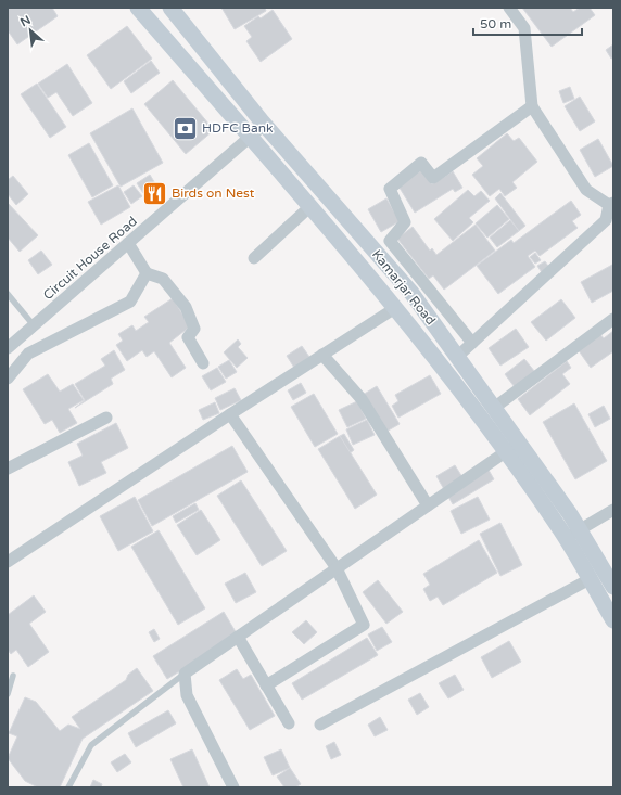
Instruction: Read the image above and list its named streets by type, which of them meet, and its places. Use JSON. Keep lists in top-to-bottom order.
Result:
{
  "streets": {
    "main road": ["Kamarjar Road"],
    "street": ["Circuit House Road"]
  },
  "crossings": [
    ["Circuit House Road", "Kamarjar Road"]
  ],
  "places": {
    "bank": ["HDFC Bank"],
    "restaurant": ["Birds on Nest"]
  },
  "scale_bar": "50 m",
  "north": "top left"
}
